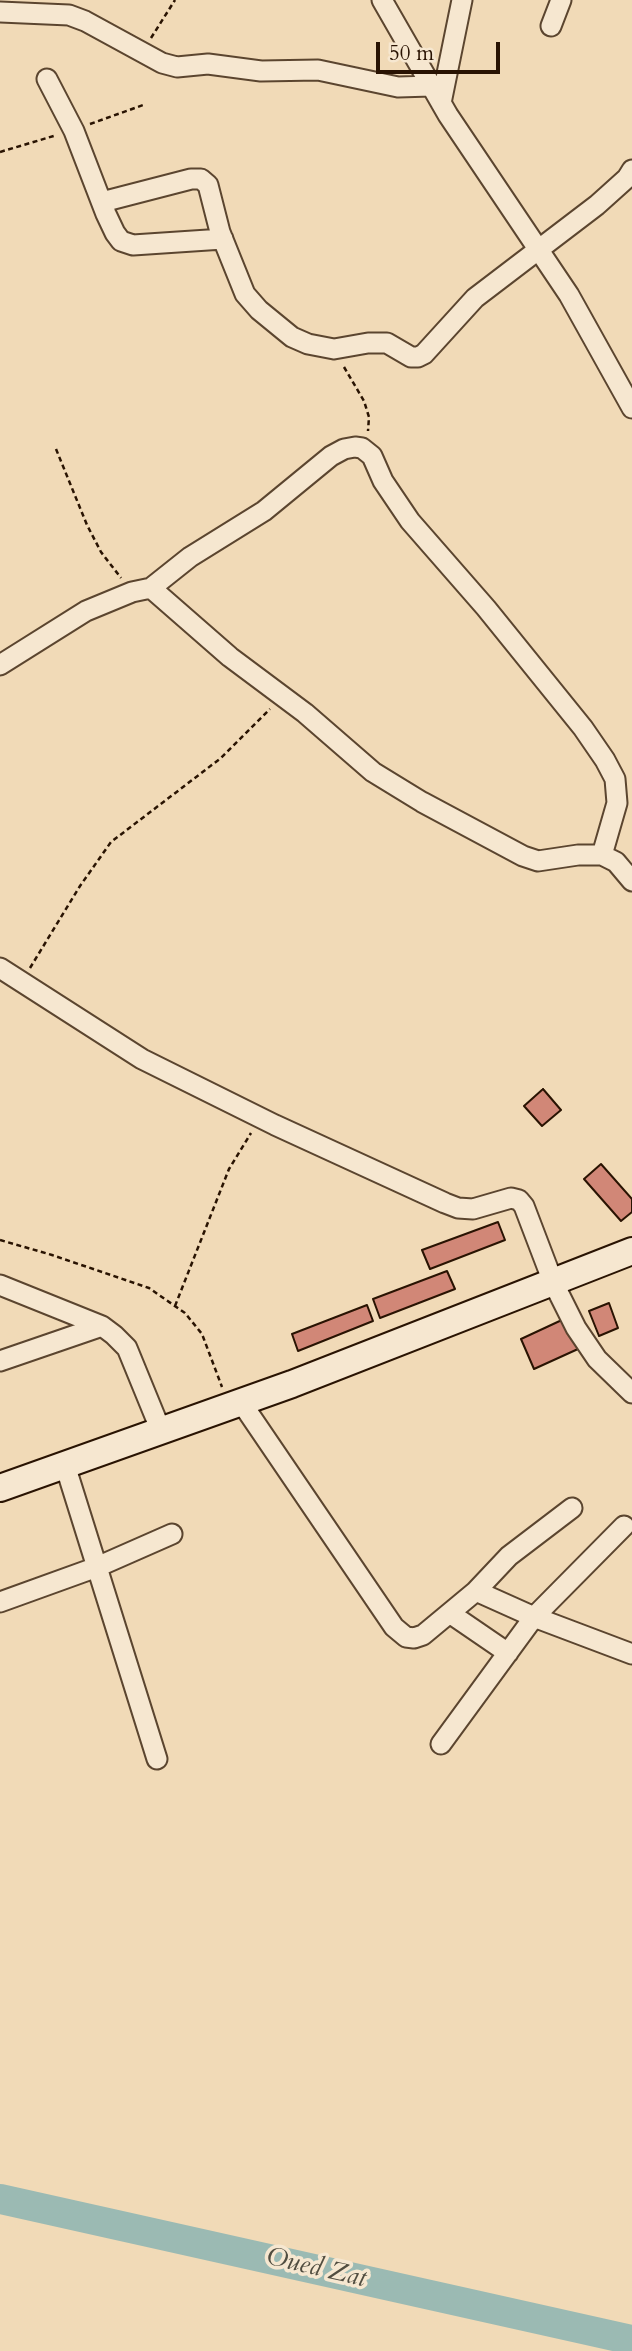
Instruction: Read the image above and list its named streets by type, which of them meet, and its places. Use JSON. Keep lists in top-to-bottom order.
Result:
{
  "water": ["Oued Zat"],
  "scale_bar": "50 m"
}
